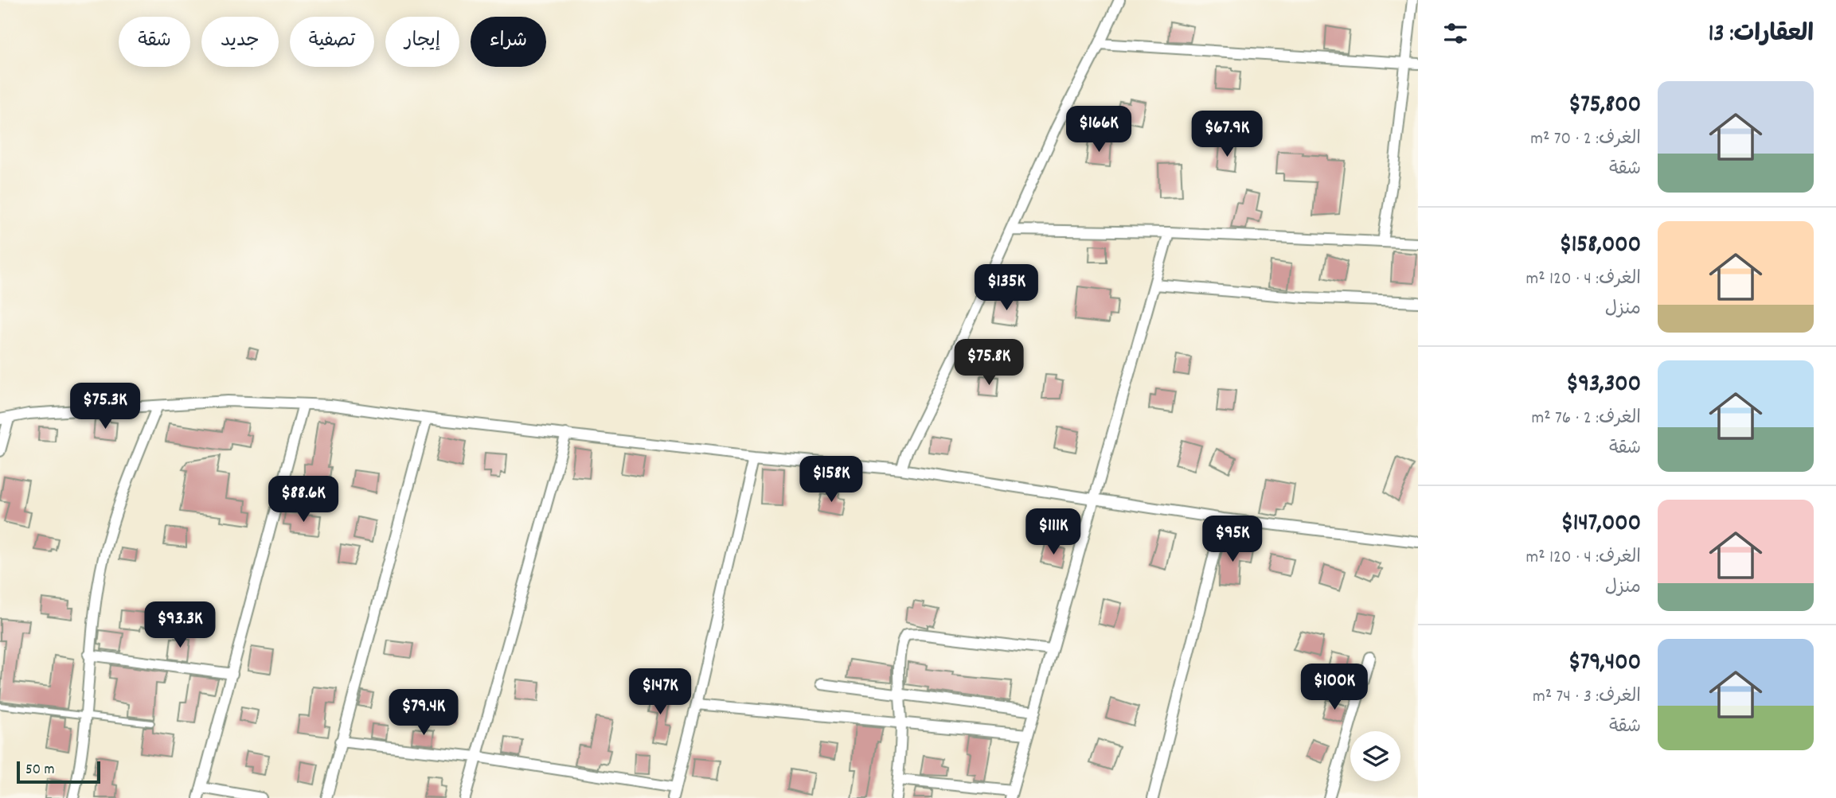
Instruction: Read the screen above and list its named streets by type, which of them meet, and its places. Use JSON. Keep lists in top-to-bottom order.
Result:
{
  "scale_bar": "50 m",
  "page": {
    "heading": "العقارات: 13",
    "chip": [
      "شراء",
      "إيجار",
      "تصفية",
      "جديد",
      "شقة"
    ],
    "list": [
      {
        "name": "$75,800",
        "note": "الغرف: 2 · 70 m² · شقة"
      },
      {
        "name": "$158,000",
        "note": "الغرف: 4 · 120 m² · منزل"
      },
      {
        "name": "$93,300",
        "note": "الغرف: 2 · 76 m² · شقة"
      },
      {
        "name": "$147,000",
        "note": "الغرف: 4 · 120 m² · منزل"
      },
      {
        "name": "$79,400",
        "note": "الغرف: 3 · 74 m² · شقة"
      }
    ],
    "price": [
      "$166K",
      "$67.9K",
      "$135K",
      "$75.8K",
      "$75.3K",
      "$158K",
      "$88.6K",
      "$111K",
      "$95K",
      "$93.3K",
      "$100K",
      "$147K",
      "$79.4K"
    ],
    "scale": "50 m"
  }
}
